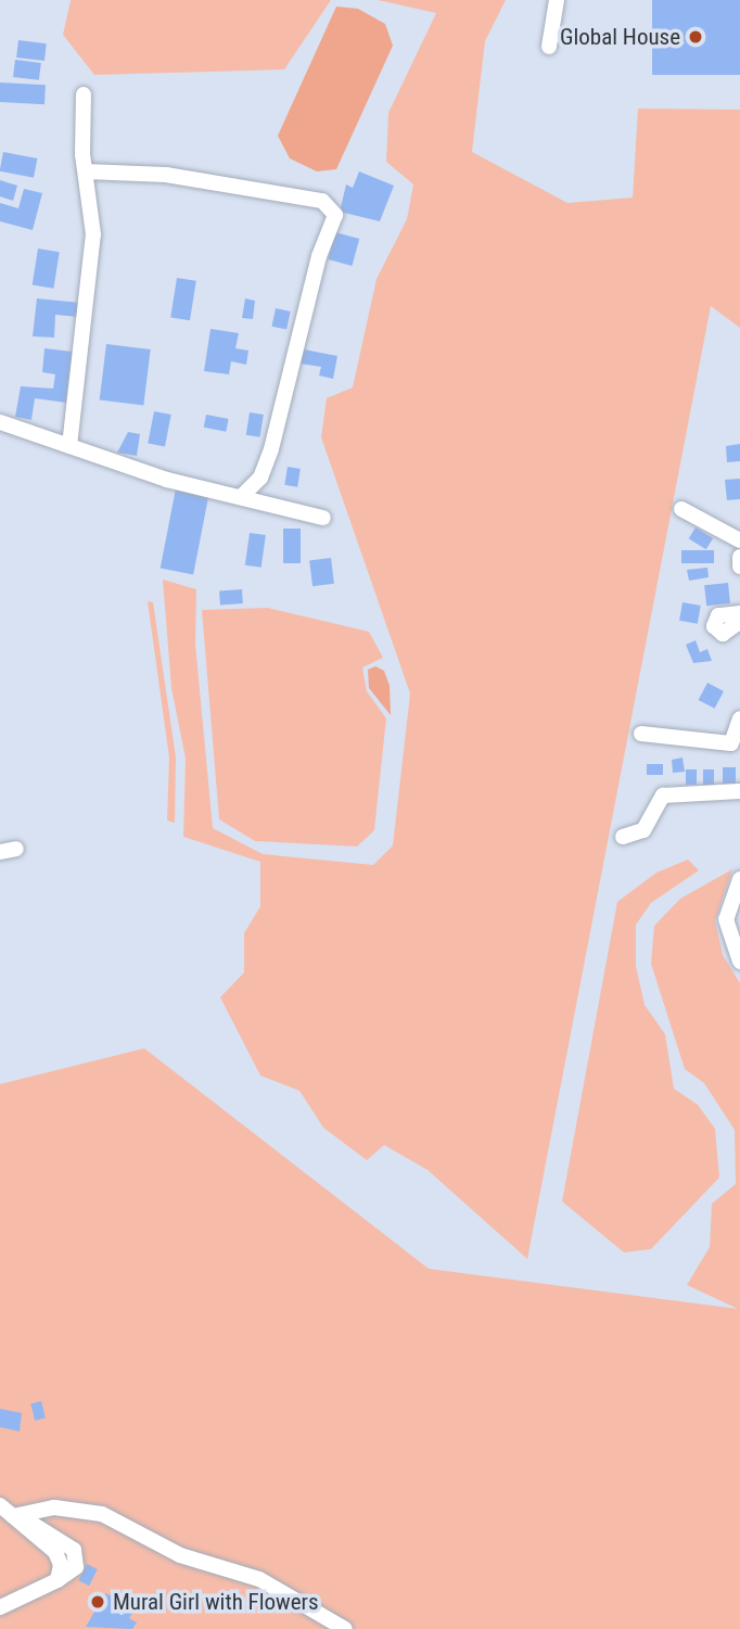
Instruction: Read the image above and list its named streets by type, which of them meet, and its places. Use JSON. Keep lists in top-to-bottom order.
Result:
{
  "places": ["Global House", "Mural Girl with Flowers"]
}
